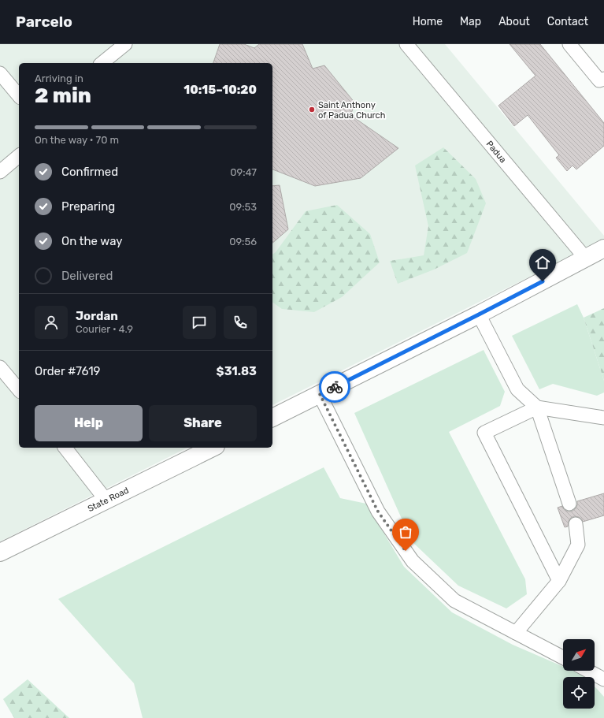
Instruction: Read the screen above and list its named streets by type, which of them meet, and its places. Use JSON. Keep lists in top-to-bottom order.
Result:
{
  "streets": {
    "main road": ["State Road"],
    "lane": ["Padua"]
  },
  "places": ["Saint Anthony of Padua Church"],
  "north": "top right",
  "page": {
    "header": "Parcelo",
    "nav": [
      "Home",
      "Map",
      "About",
      "Contact"
    ],
    "heading": ["2 min", "Arriving in", "10:15–10:20"],
    "panel": [
      "Jordan",
      "Courier · 4.9",
      "Order #7619",
      "$31.83"
    ],
    "bar": "On the way · 70 m",
    "list": [
      ["Confirmed", "09:47"],
      ["Preparing", "09:53"],
      ["On the way", "09:56"],
      "Delivered"
    ],
    "buttons": ["Help", "Share"]
  }
}
